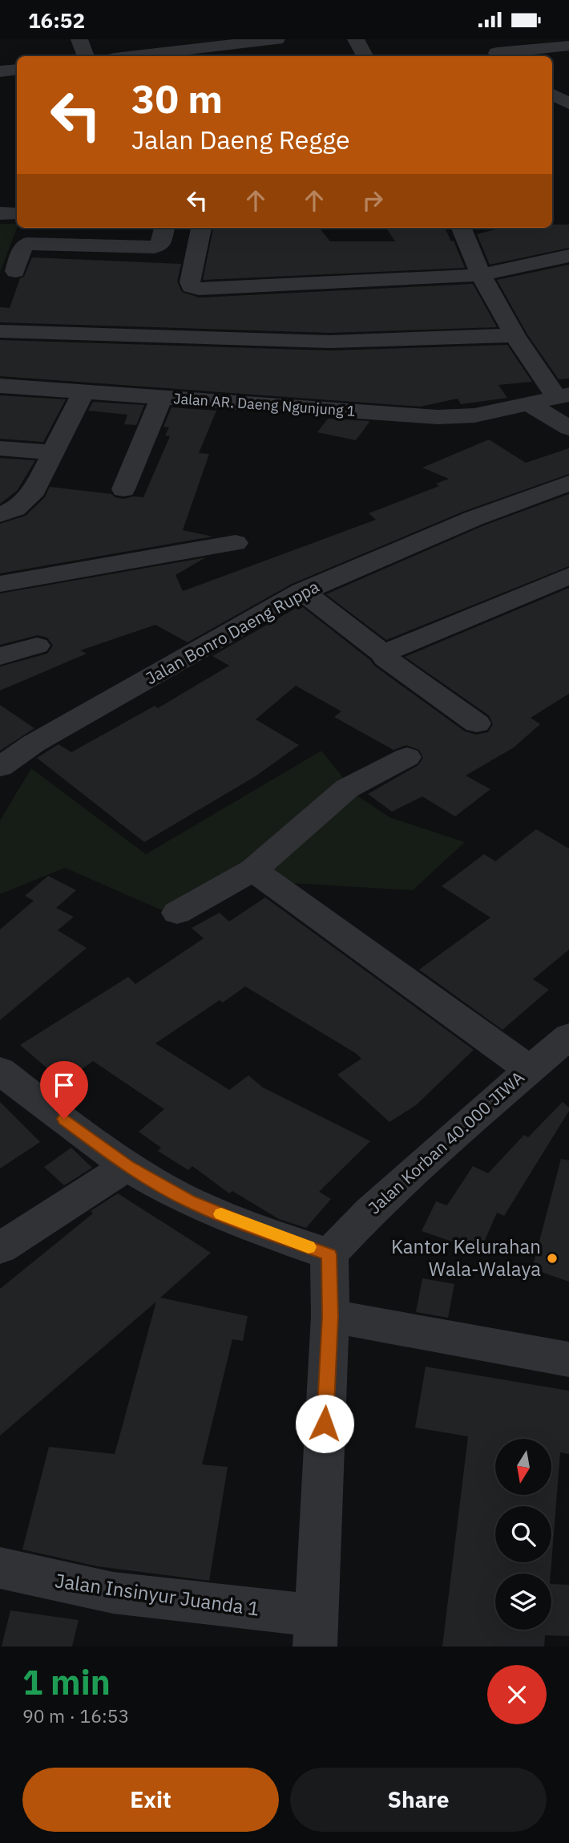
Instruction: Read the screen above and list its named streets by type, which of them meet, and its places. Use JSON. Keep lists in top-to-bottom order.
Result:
{
  "streets": {
    "street": [
      "Jalan AR. Daeng Ngunjung 1",
      "Jalan Bonro Daeng Ruppa",
      "Jalan Korban 40.000 JIWA",
      "Jalan Insinyur Juanda 1"
    ]
  },
  "places": ["Kantor Kelurahan Wala-Walaya"],
  "north": "bottom",
  "page": {
    "status": "16:52",
    "turn": ["30 m", "Jalan Daeng Regge"],
    "heading": ["1 min", "90 m · 16:53"],
    "buttons": ["Exit", "Share"]
  }
}
